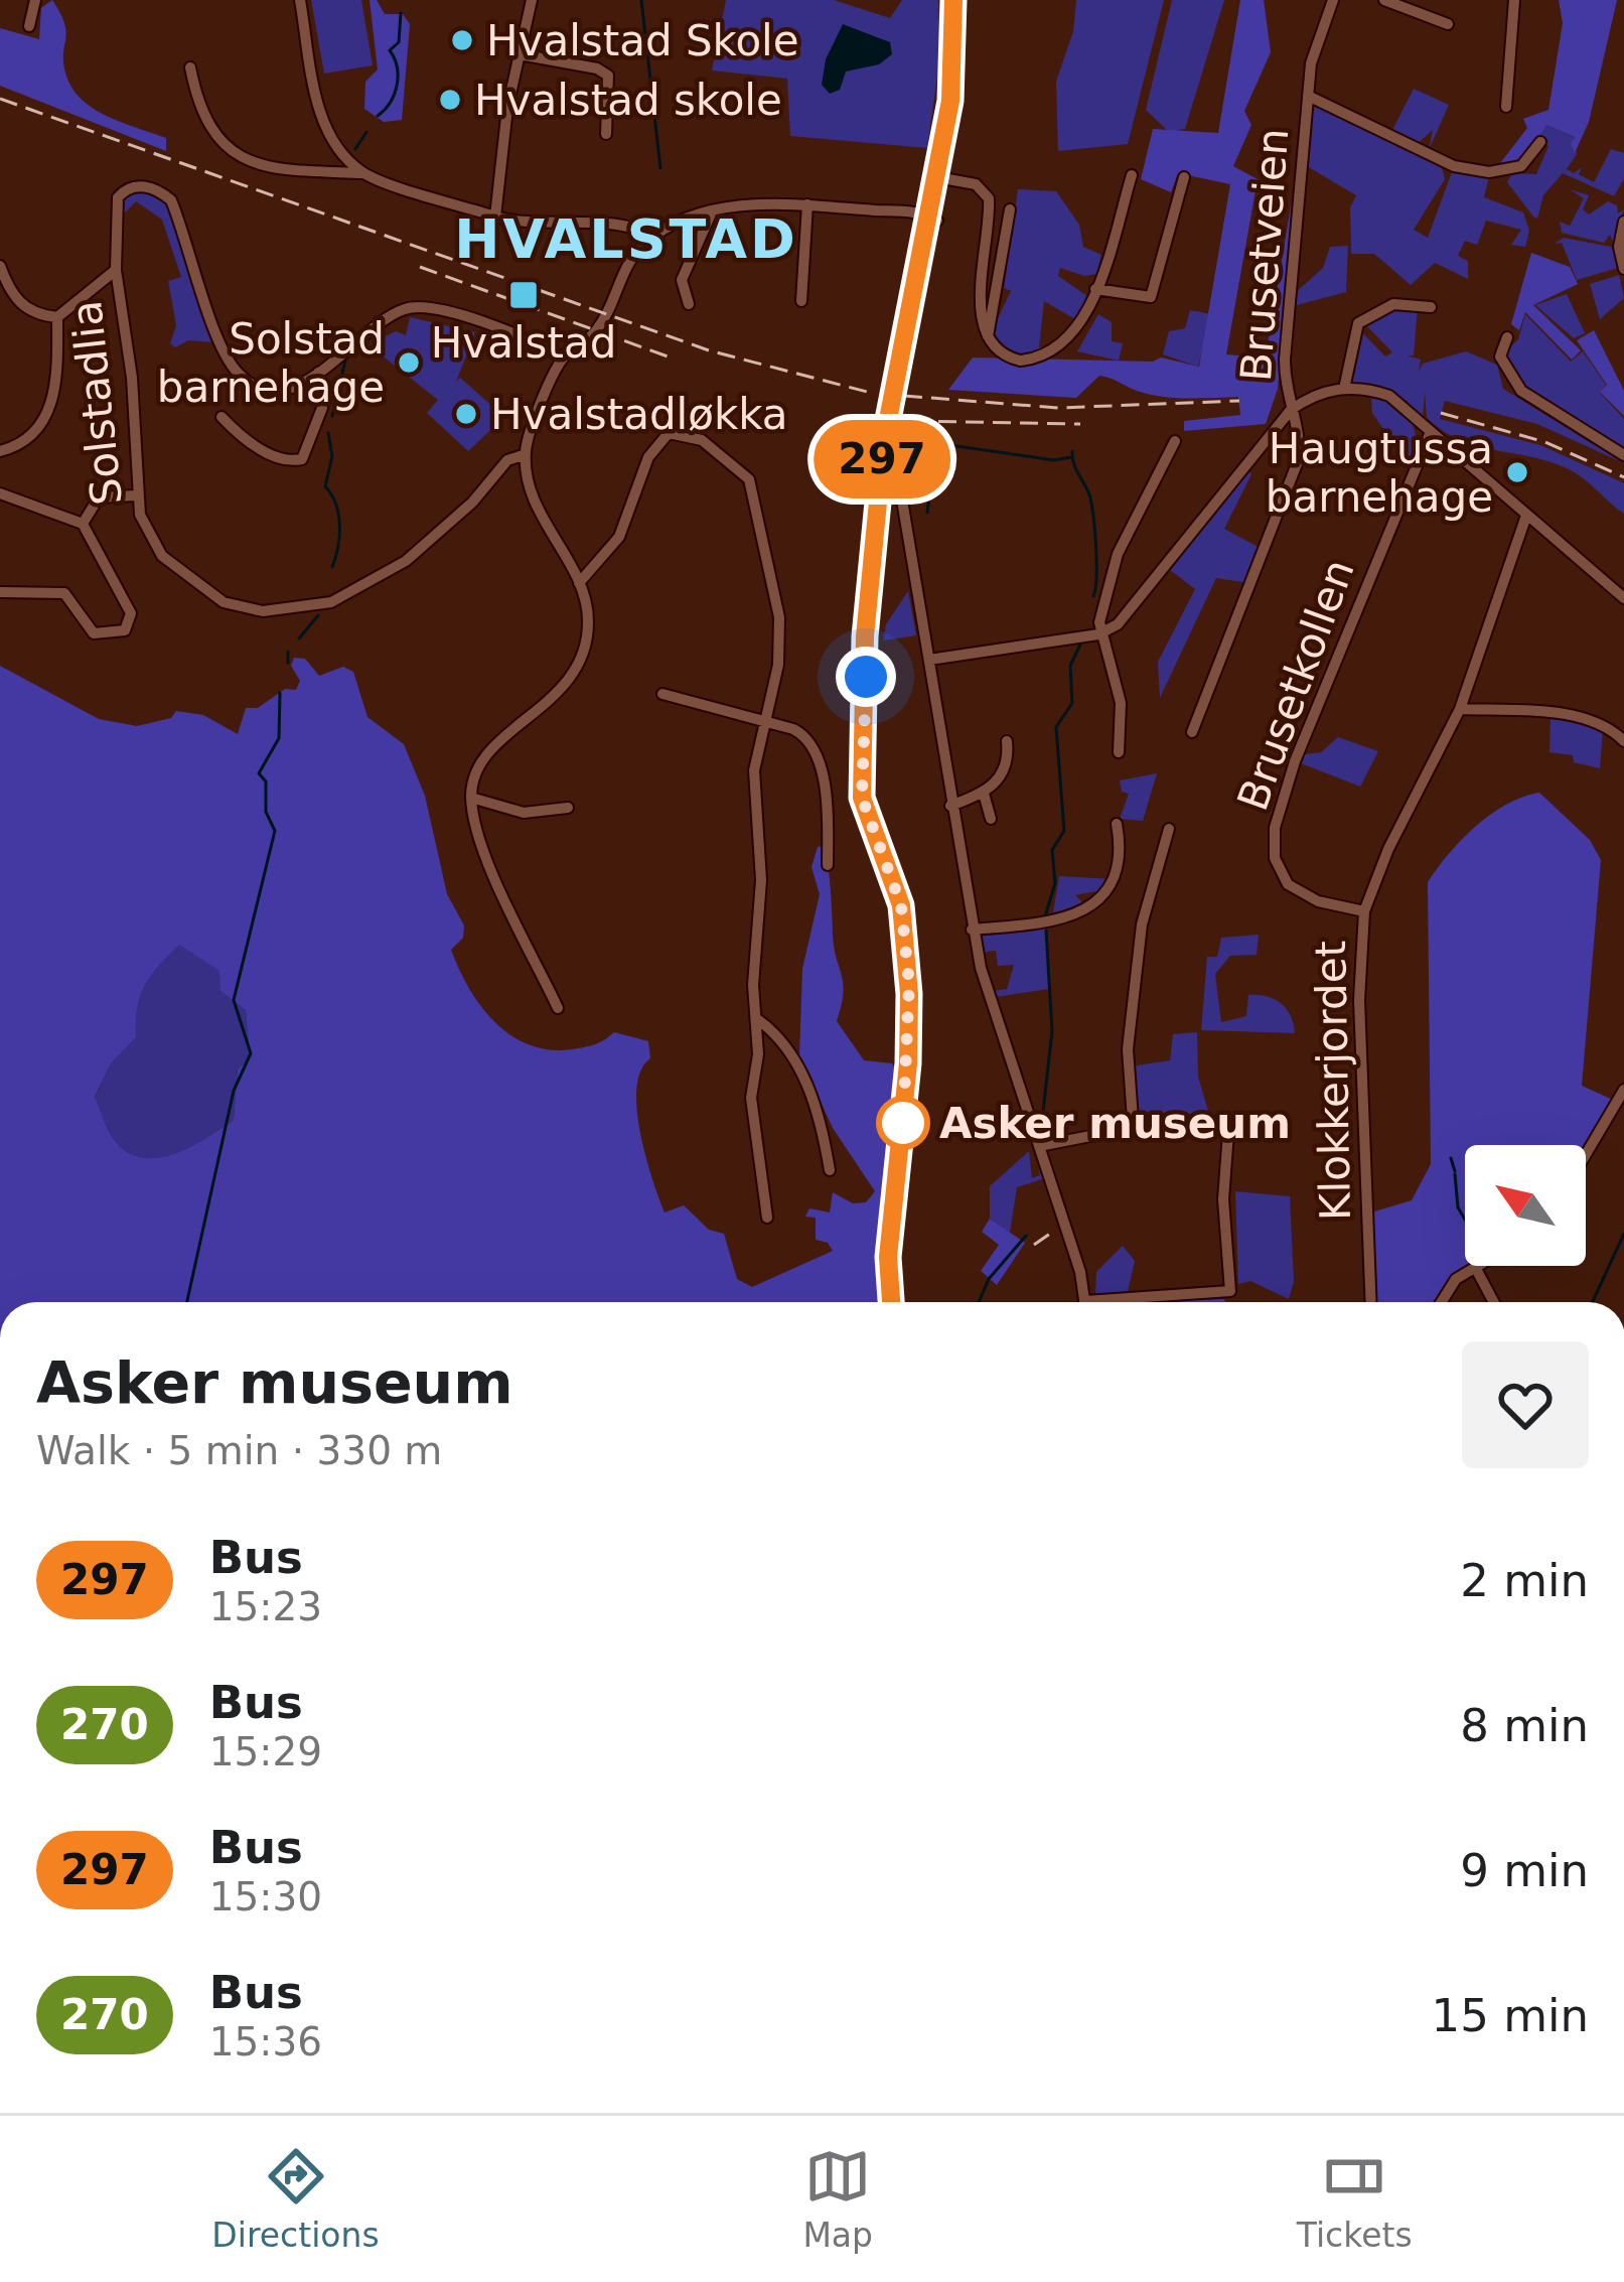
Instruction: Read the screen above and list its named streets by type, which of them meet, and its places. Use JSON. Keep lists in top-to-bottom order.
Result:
{
  "streets": {
    "street": [
      "Brusetveien",
      "Solstadlia",
      "Brusetkollen",
      "Klokkerjordet"
    ]
  },
  "crossings": [
    ["Brusetkollen", "Klokkerjordet"]
  ],
  "districts": ["HVALSTAD"],
  "places": {
    "other": [
      "Hvalstad Skole",
      "Hvalstad skole",
      "Solstad barnehage",
      "Hvalstadløkka",
      "Haugtussa barnehage",
      "Asker museum"
    ],
    "transit": ["Hvalstad"]
  },
  "lines": ["bus line 297"],
  "north": "top left",
  "page": {
    "on_map": "297",
    "heading": ["Asker museum", "Walk · 5 min · 330 m"],
    "list": [
      {
        "mark": "297",
        "name": "Bus",
        "note": "15:23",
        "value": "2 min"
      },
      {
        "mark": "270",
        "name": "Bus",
        "note": "15:29",
        "value": "8 min"
      },
      {
        "mark": "297",
        "name": "Bus",
        "note": "15:30",
        "value": "9 min"
      },
      {
        "mark": "270",
        "name": "Bus",
        "note": "15:36",
        "value": "15 min"
      }
    ],
    "tabs": ["Directions", "Map", "Tickets"]
  }
}
